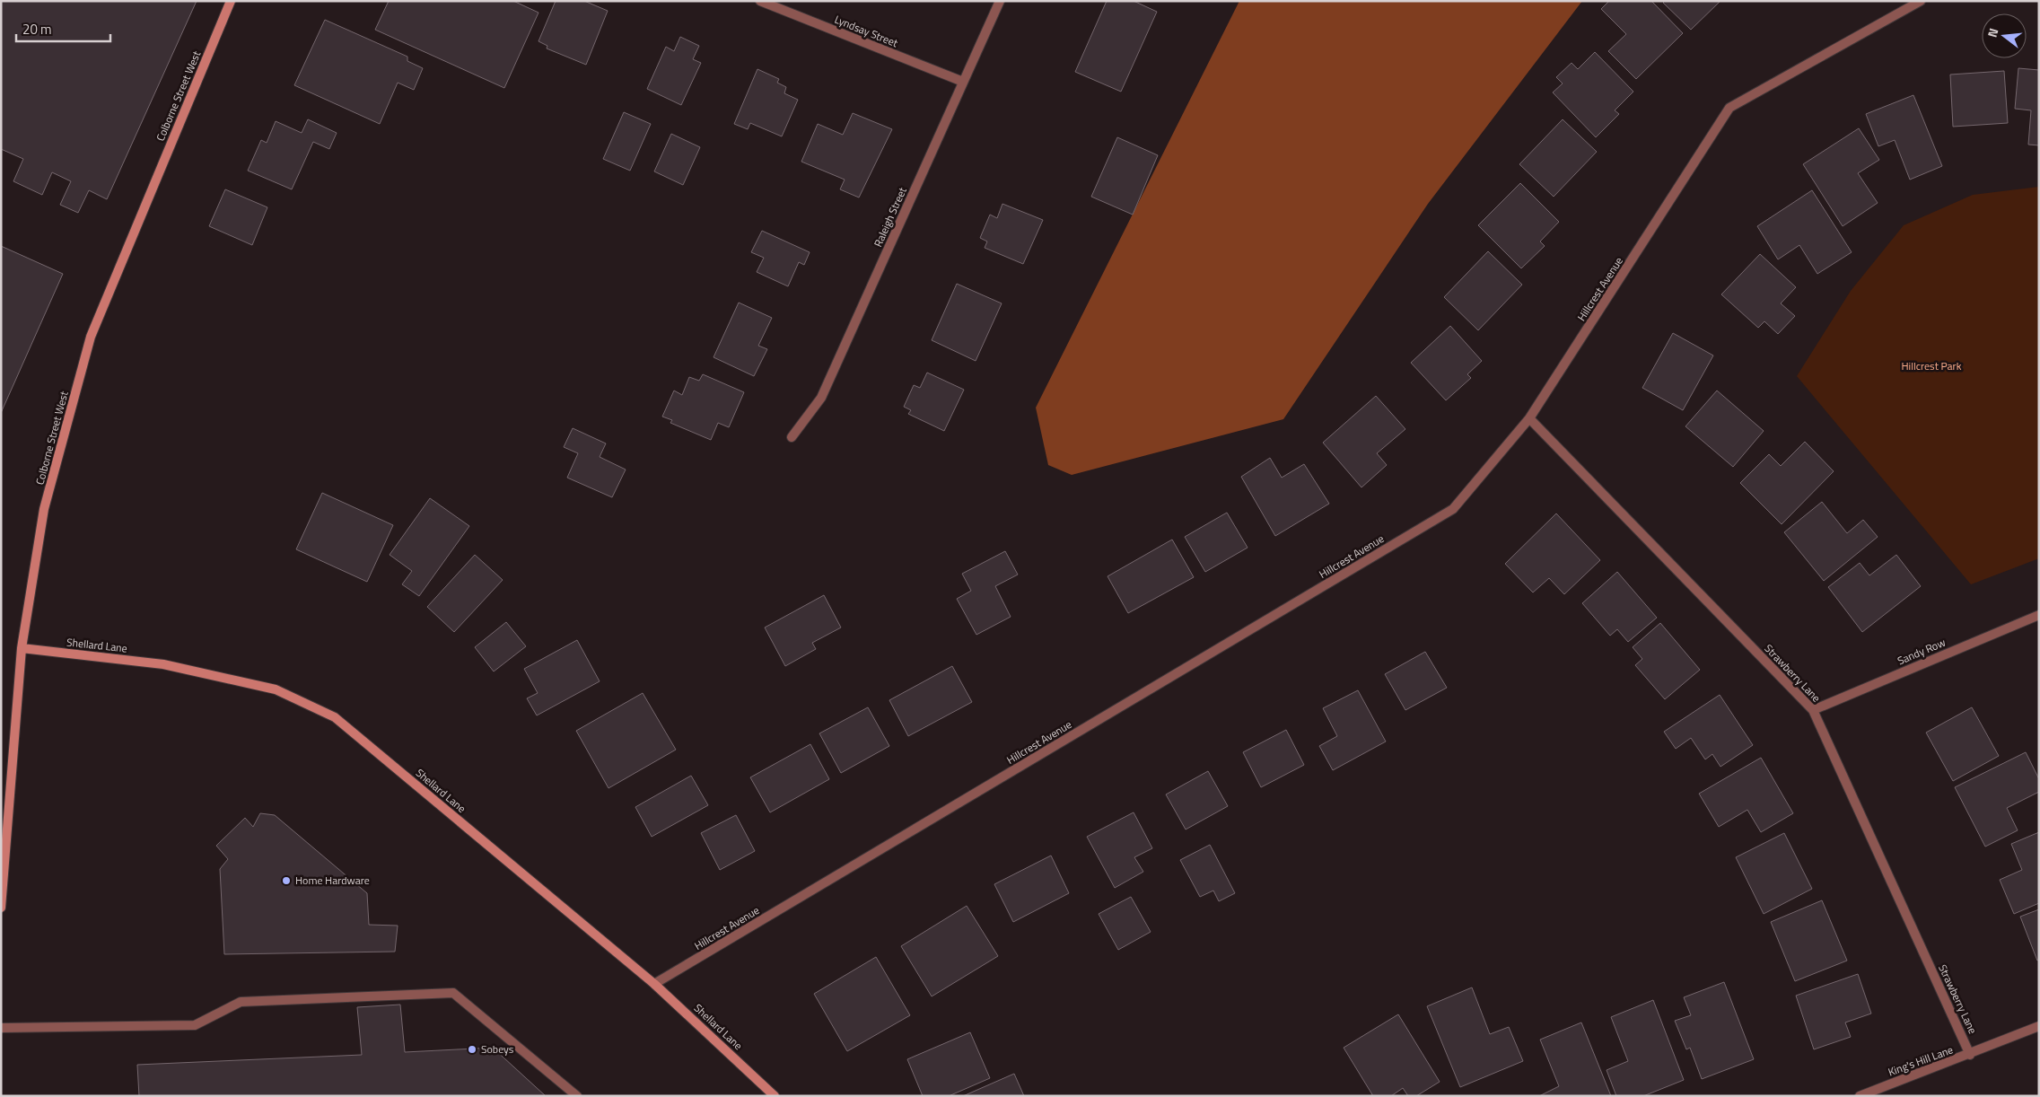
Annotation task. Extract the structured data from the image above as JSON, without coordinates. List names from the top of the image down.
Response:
{
  "streets": {
    "main road": ["Colborne Street West", "Shellard Lane"],
    "street": [
      "Lyndsay Street",
      "Raleigh Street",
      "Hillcrest Avenue",
      "Sandy Row",
      "Strawberry Lane",
      "King's Hill Lane"
    ]
  },
  "crossings": [
    ["Lyndsay Street", "Raleigh Street"],
    ["Colborne Street West", "Shellard Lane"],
    ["Hillcrest Avenue", "Shellard Lane"],
    ["Hillcrest Avenue", "Strawberry Lane"],
    ["Sandy Row", "Strawberry Lane"],
    ["Strawberry Lane", "King's Hill Lane"]
  ],
  "parks": ["Hillcrest Park"],
  "places": ["Home Hardware", "Sobeys"],
  "scale_bar": "20 m",
  "north": "left"
}
